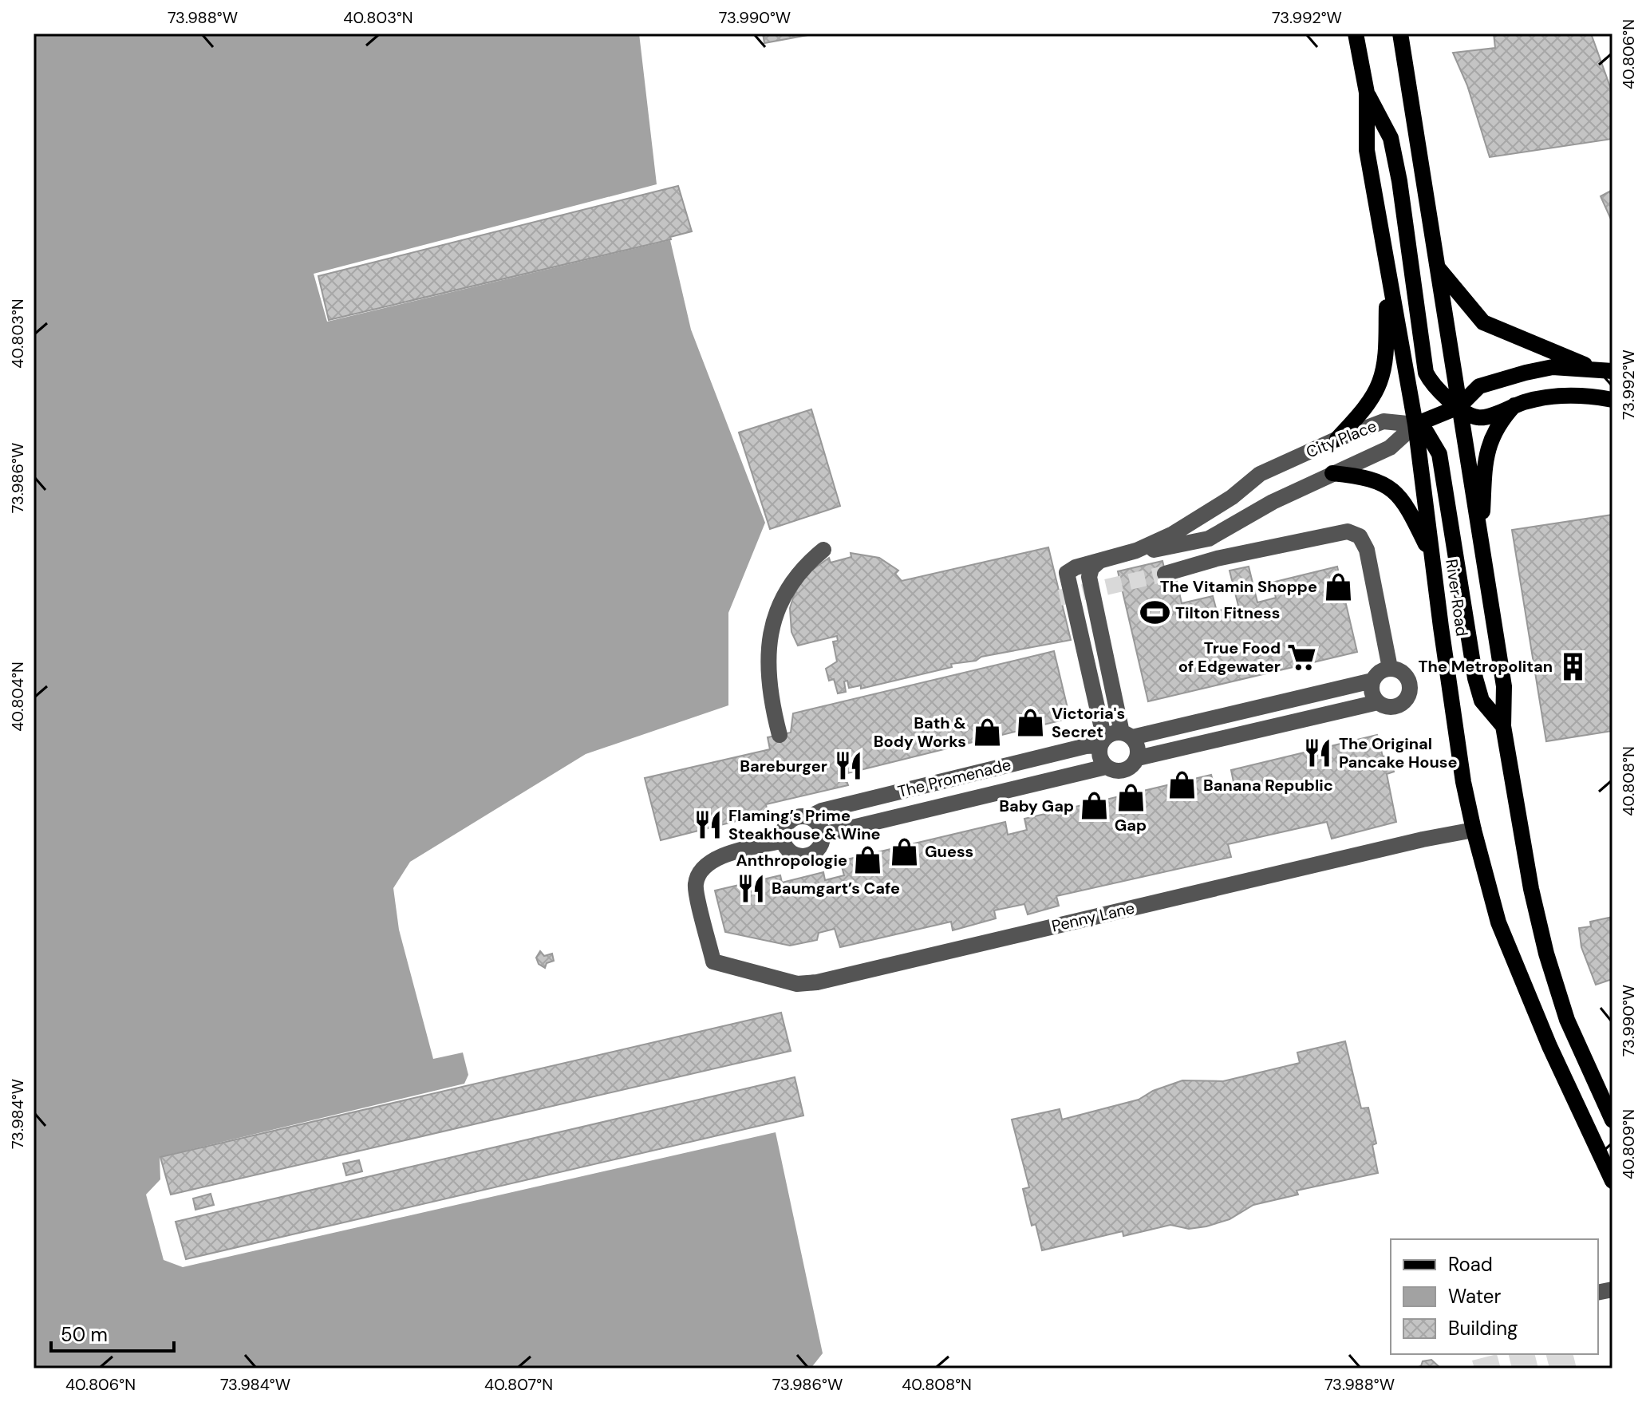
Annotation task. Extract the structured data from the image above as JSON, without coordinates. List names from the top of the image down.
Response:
{
  "streets": {
    "main road": ["River Road"],
    "street": ["City Place", "The Promenade", "Penny Lane"]
  },
  "crossings": [
    ["City Place", "River Road"],
    ["City Place", "The Promenade"],
    ["River Road", "Penny Lane"],
    ["The Promenade", "Penny Lane"]
  ],
  "places": {
    "shop": [
      "The Vitamin Shoppe",
      "Victoria's Secret",
      "Bath & Body Works",
      "Banana Republic",
      "Gap",
      "Baby Gap",
      "Guess",
      "Anthropologie"
    ],
    "sports": ["Tilton Fitness"],
    "supermarket": ["True Food of Edgewater"],
    "building": ["The Metropolitan"],
    "restaurant": [
      "The Original Pancake House",
      "Bareburger",
      "Flaming’s Prime Steakhouse & Wine",
      "Baumgart’s Cafe"
    ]
  },
  "legend": ["Road", "Water", "Building"],
  "scale_bar": "50 m",
  "coordinates": [
    "73.988°W",
    "40.803°N",
    "73.990°W",
    "73.992°W",
    "40.806°N",
    "73.986°W",
    "40.804°N",
    "40.808°N",
    "73.984°W",
    "40.809°N",
    "40.807°N"
  ]
}
